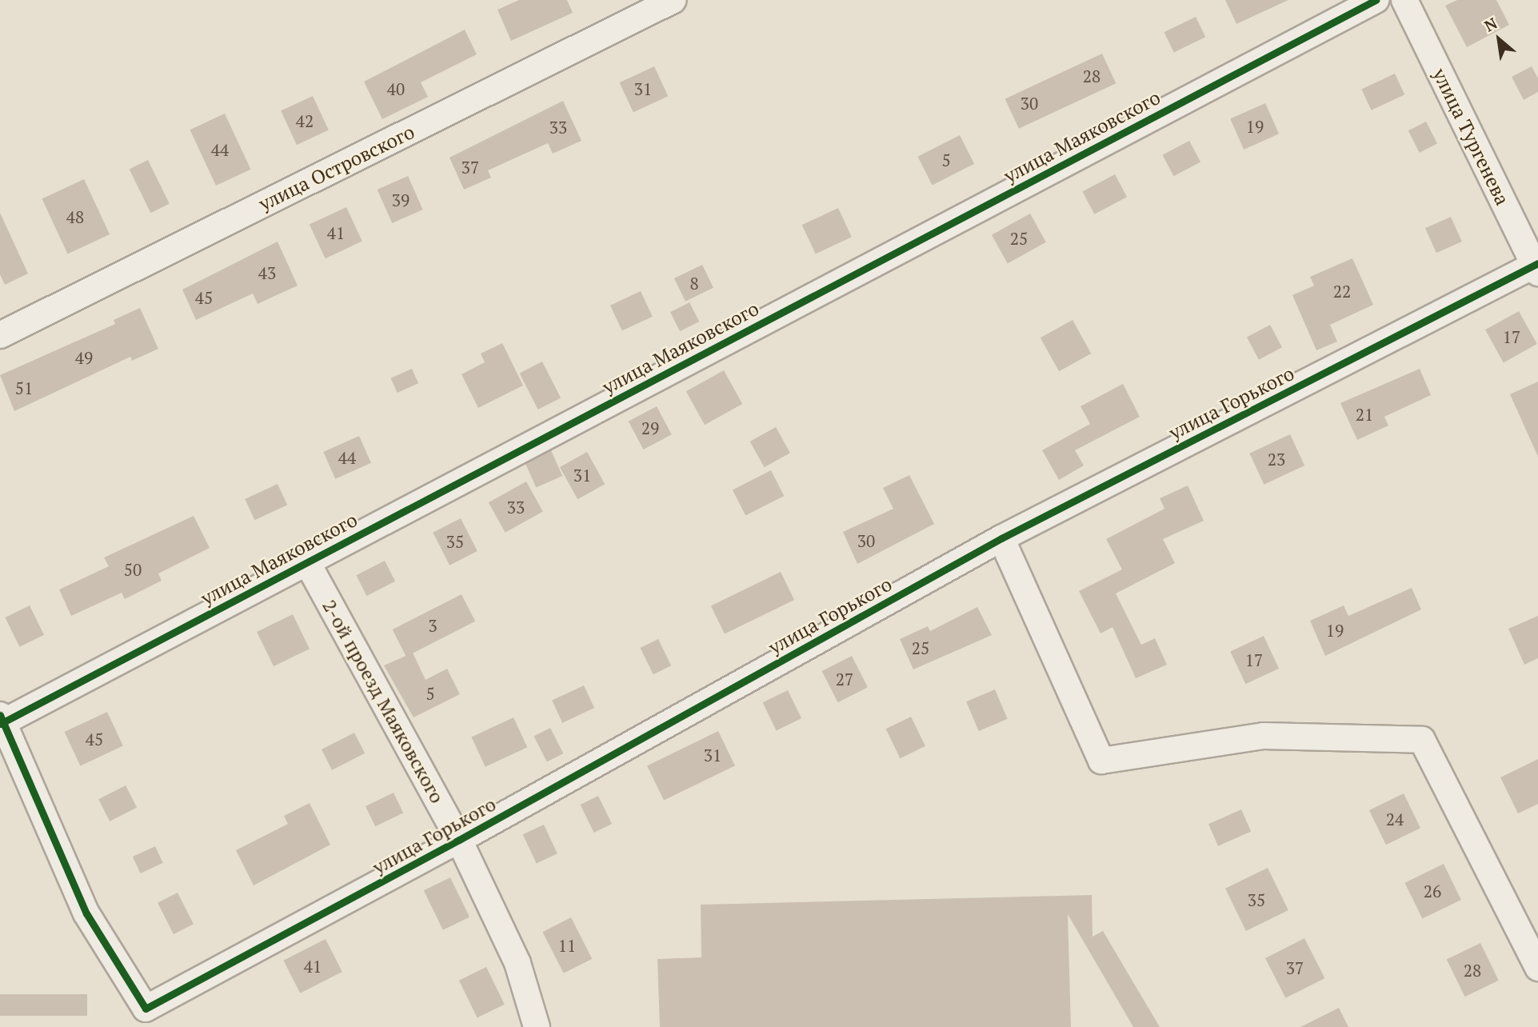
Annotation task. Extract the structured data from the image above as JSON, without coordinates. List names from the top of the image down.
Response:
{
  "streets": {
    "street": [
      "улица Маяковского",
      "улица Тургенева",
      "улица Островского",
      "улица Горького",
      "2-ой проезд Маяковского"
    ]
  },
  "crossings": [
    ["улица Маяковского", "улица Горького"],
    ["улица Маяковского", "2-ой проезд Маяковского"],
    ["улица Тургенева", "улица Горького"],
    ["улица Горького", "2-ой проезд Маяковского"]
  ],
  "house_numbers": [
    "28",
    "40",
    "31",
    "30",
    "42",
    "19",
    "33",
    "44",
    "5",
    "37",
    "39",
    "48",
    "41",
    "25",
    "43",
    "8",
    "22",
    "45",
    "17",
    "49",
    "51",
    "21",
    "29",
    "44",
    "23",
    "31",
    "33",
    "30",
    "35",
    "50",
    "3",
    "19",
    "25",
    "17",
    "27",
    "5",
    "45",
    "31",
    "24",
    "26",
    "35",
    "11",
    "41",
    "37",
    "28"
  ],
  "north": "top left"
}
